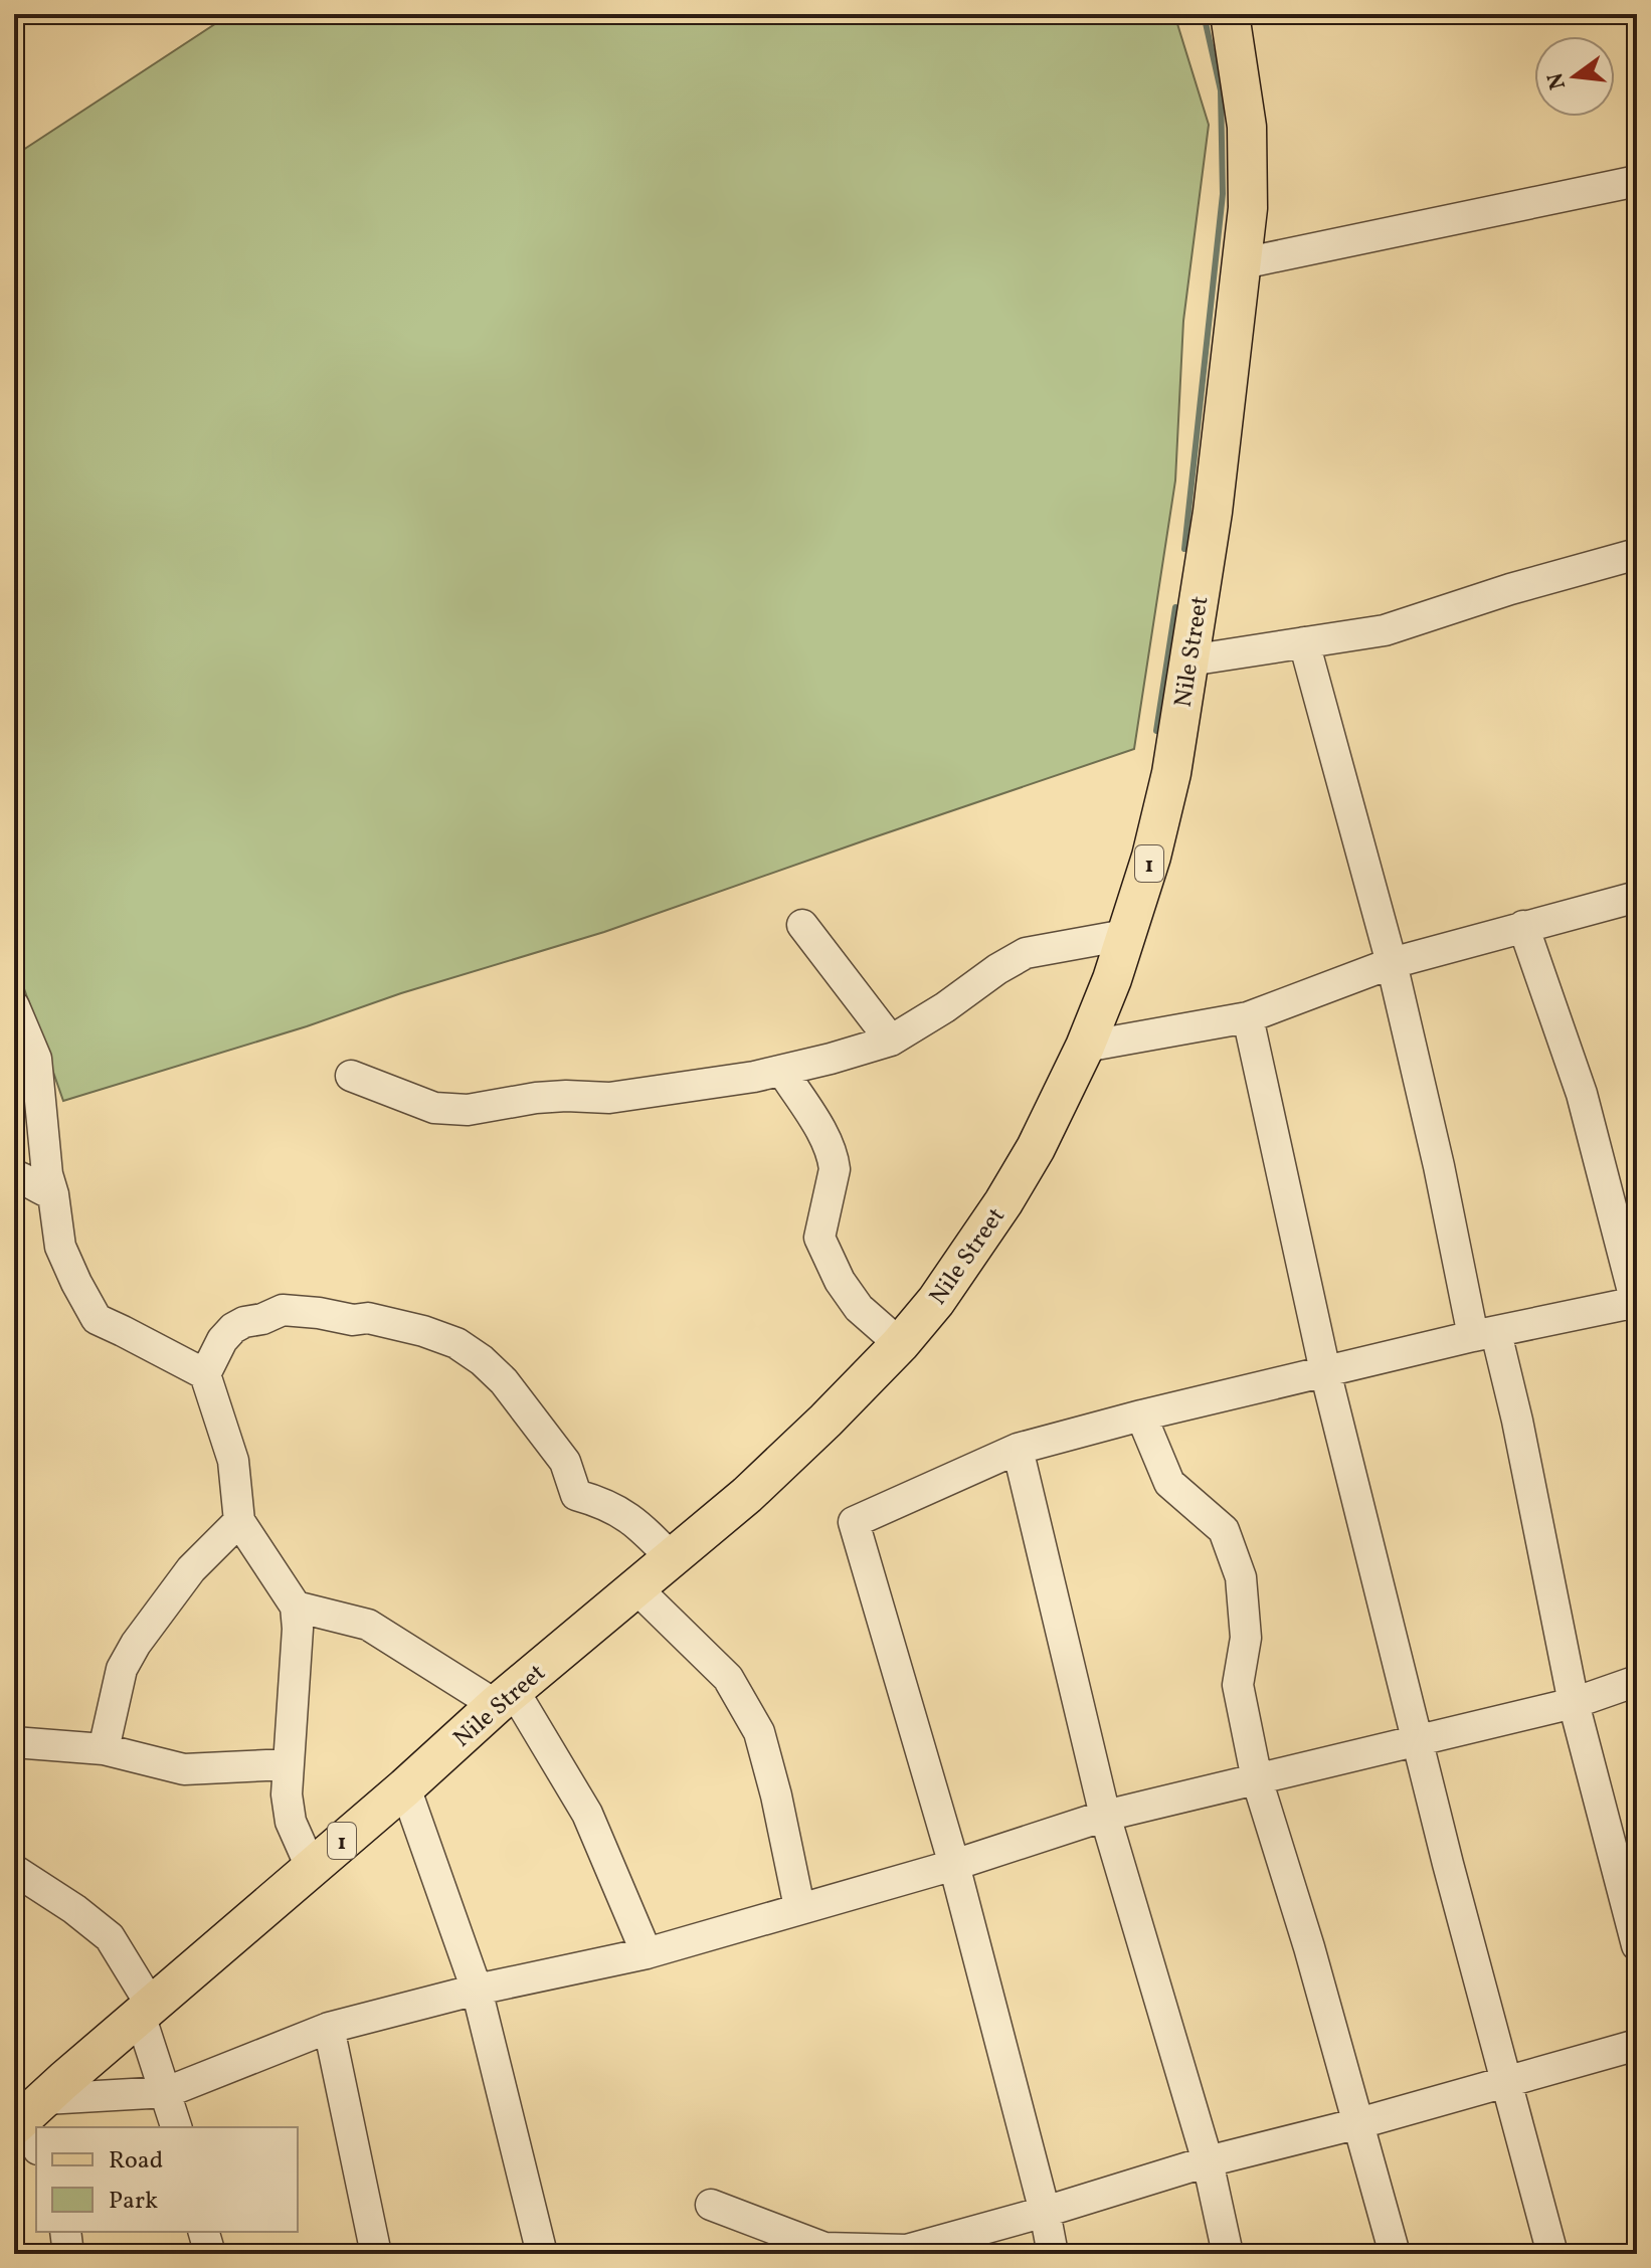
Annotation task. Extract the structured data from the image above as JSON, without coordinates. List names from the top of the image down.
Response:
{
  "streets": {
    "main road": ["Nile Street", "1"]
  },
  "legend": ["Road", "Park"],
  "north": "left"
}
